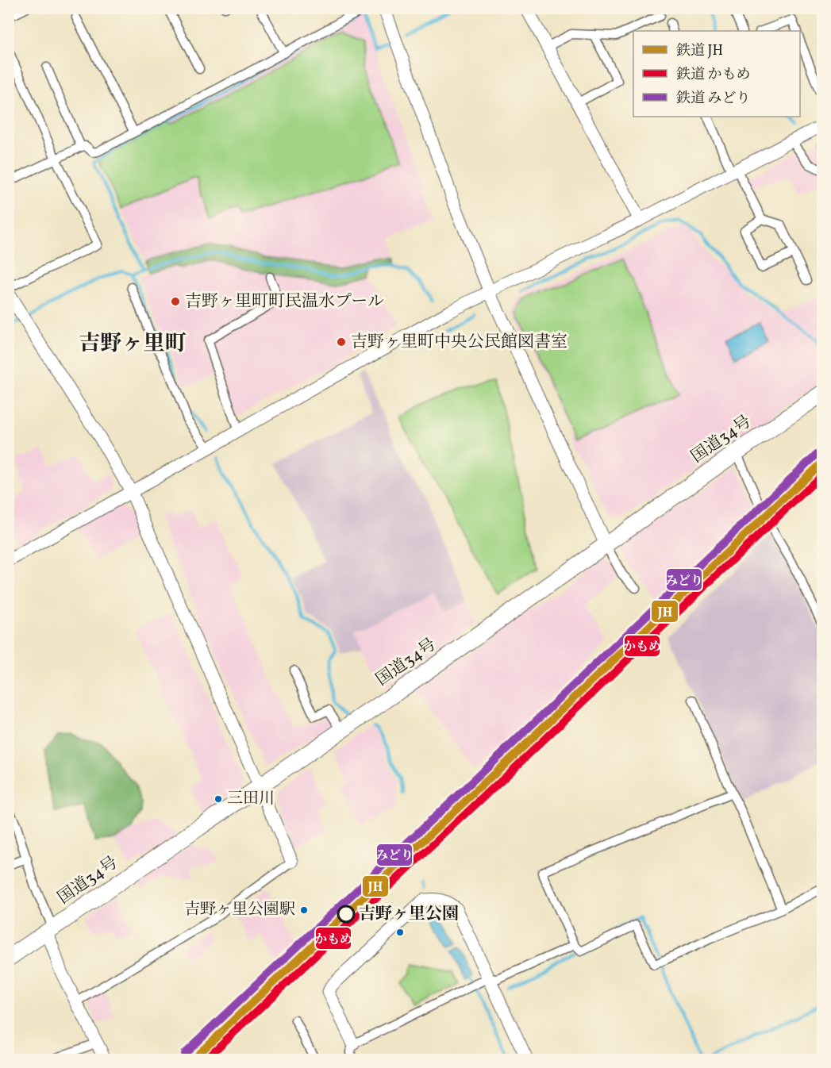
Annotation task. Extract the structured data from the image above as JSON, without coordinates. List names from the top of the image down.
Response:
{
  "streets": {
    "highway": ["国道34号"]
  },
  "districts": ["吉野ヶ里町"],
  "places": [
    "吉野ヶ里町町民温水プール",
    "吉野ヶ里町中央公民館図書室",
    "三田川",
    "吉野ヶ里公園駅",
    "吉野ヶ里公園"
  ],
  "lines": ["rail line みどり", "rail line JH", "rail line かもめ"],
  "legend": ["鉄道 JH", "鉄道 かもめ", "鉄道 みどり"]
}
